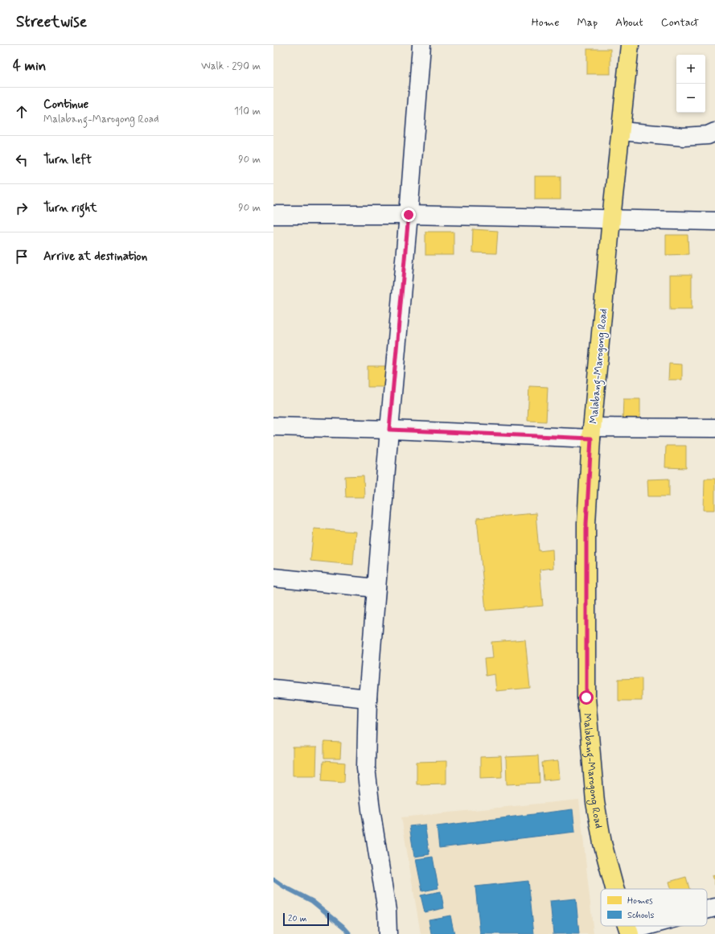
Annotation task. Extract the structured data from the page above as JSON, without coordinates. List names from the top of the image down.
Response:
{
  "streets": {
    "main road": ["Malabang-Marogong Road"]
  },
  "legend": ["Homes", "Schools"],
  "scale_bar": "20 m",
  "page": {
    "header": "Streetwise",
    "nav": [
      "Home",
      "Map",
      "About",
      "Contact"
    ],
    "heading": ["4 min", "Walk · 290 m"],
    "map_buttons": ["+", "−"],
    "list": [
      ["Continue", "Malabang-Marogong Road", "110 m"],
      ["Turn left", "90 m"],
      ["Turn right", "90 m"],
      "Arrive at destination"
    ],
    "scale": "20 m"
  }
}
